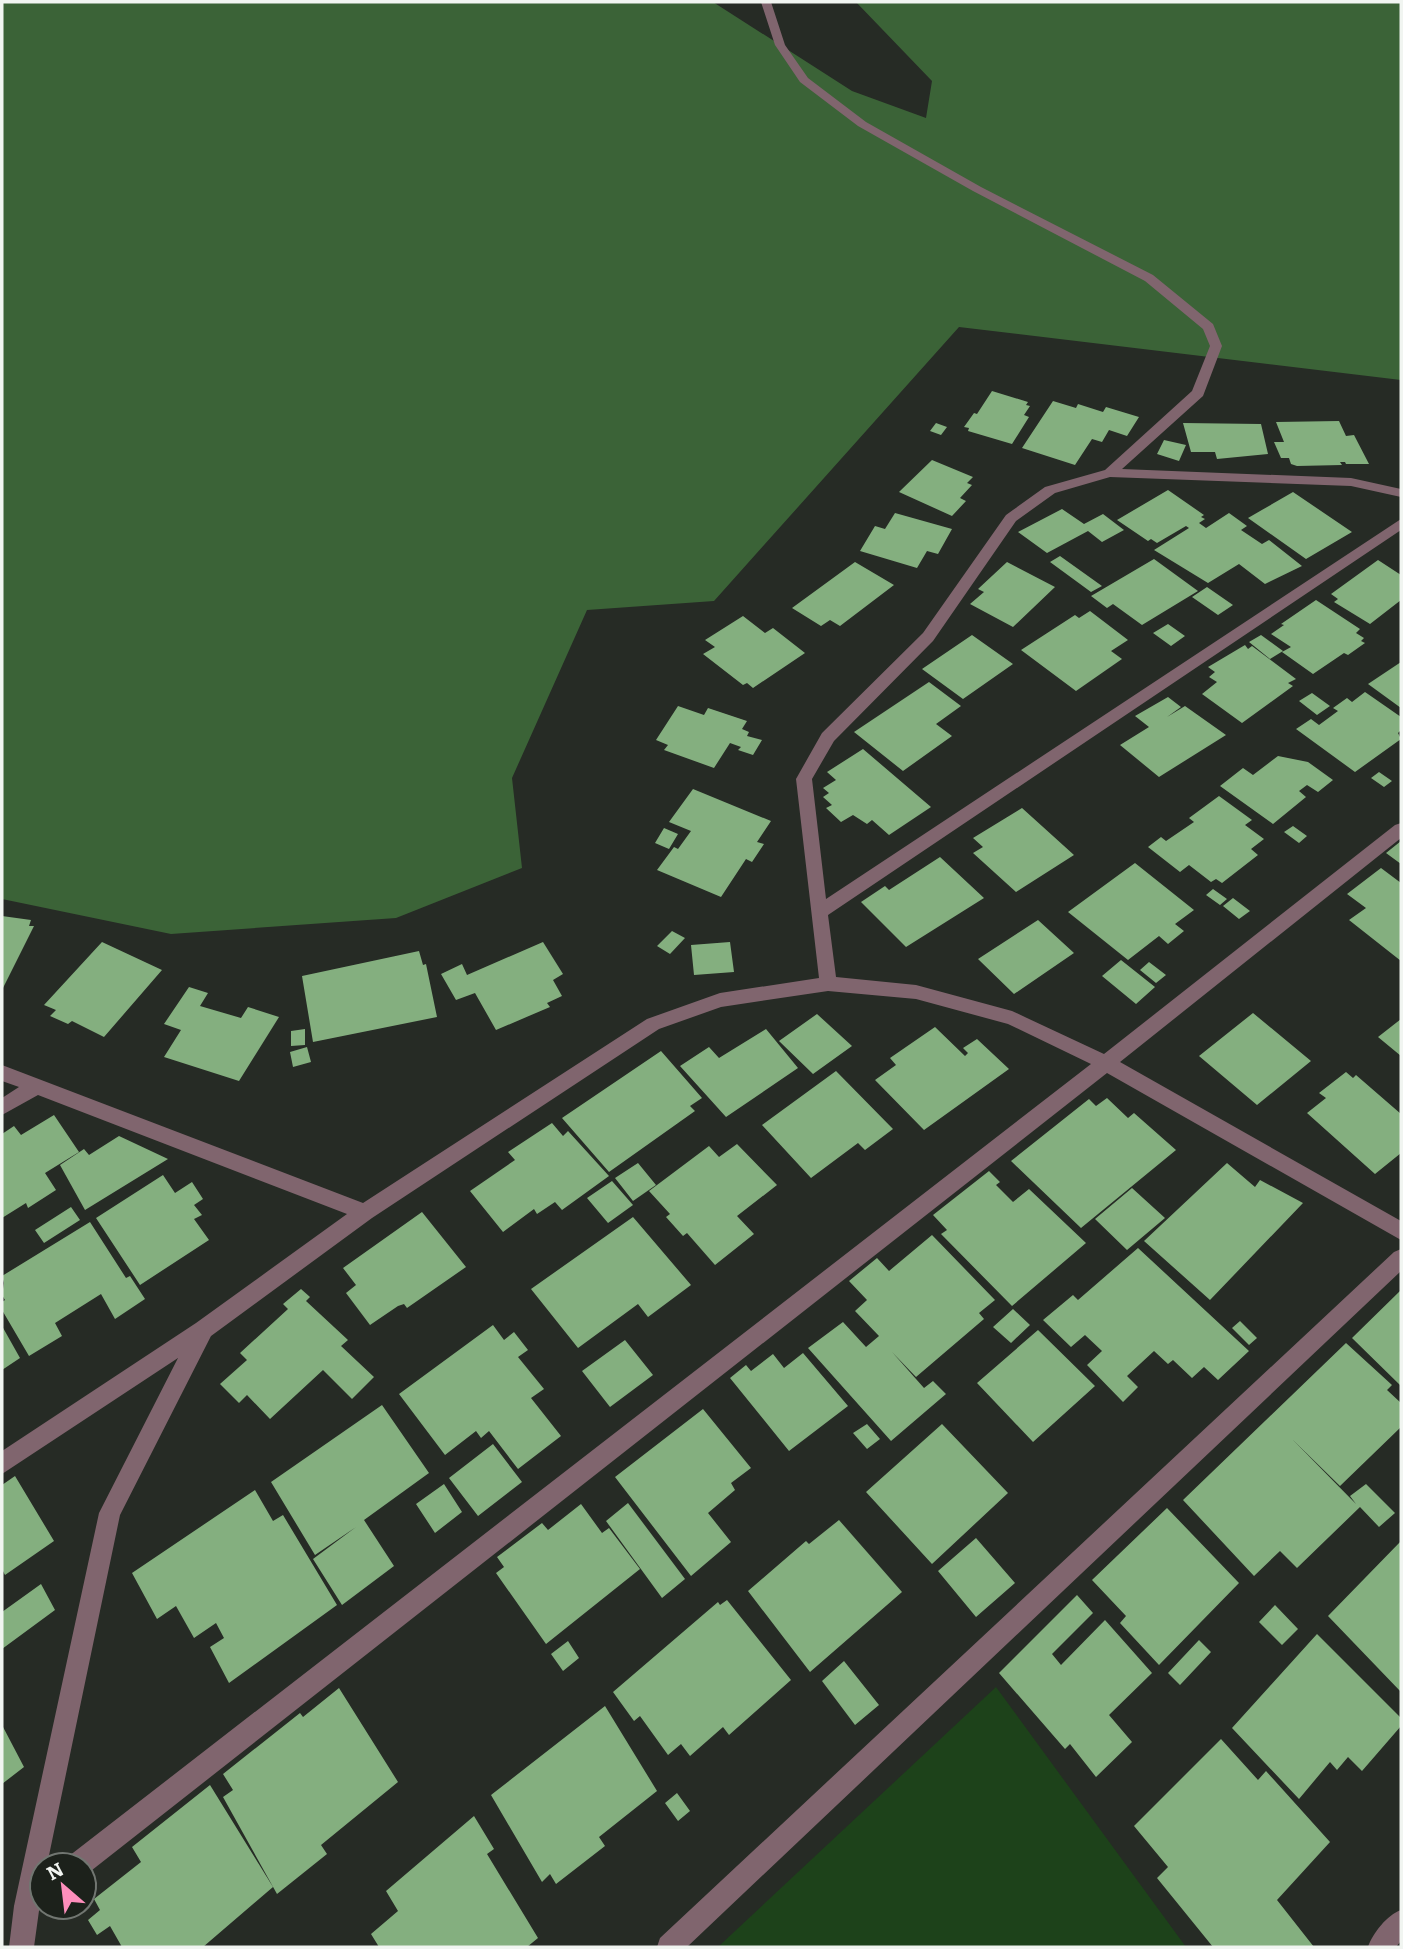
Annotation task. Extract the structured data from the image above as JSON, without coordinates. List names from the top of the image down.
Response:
{
  "north": "top left"
}
